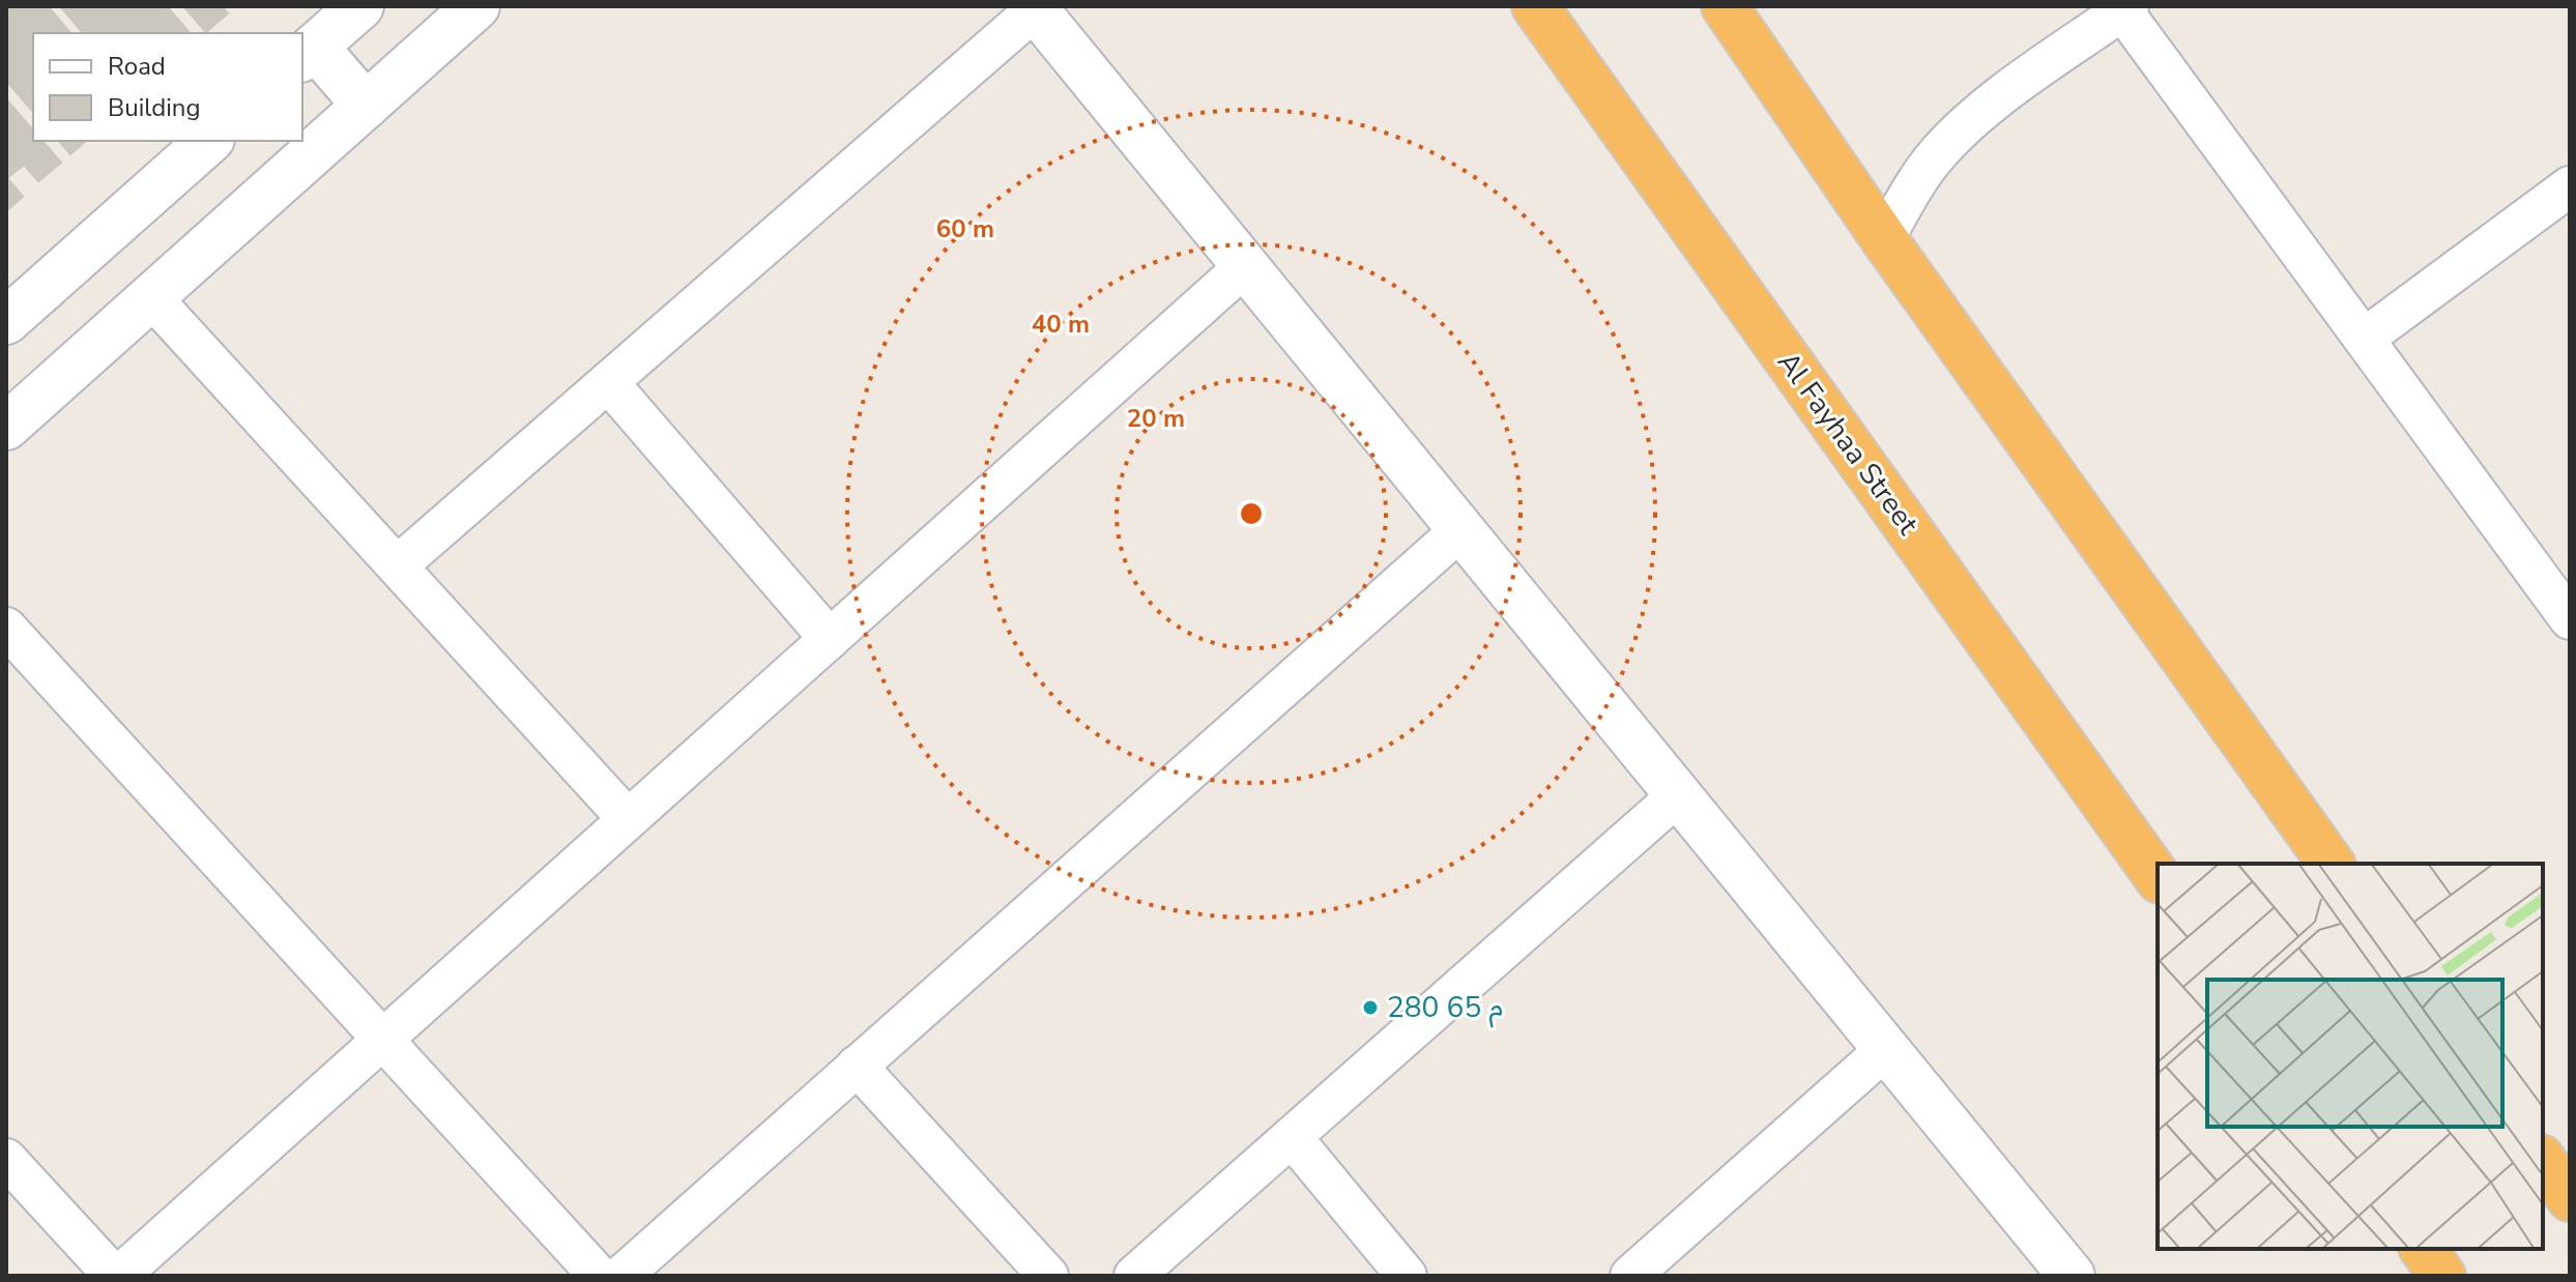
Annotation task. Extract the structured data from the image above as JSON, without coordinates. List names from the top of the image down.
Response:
{
  "streets": {
    "highway": ["Al Fayhaa Street"]
  },
  "places": ["280 م 65"],
  "legend": ["Road", "Building"],
  "rings": ["60 m", "40 m", "20 m"]
}
